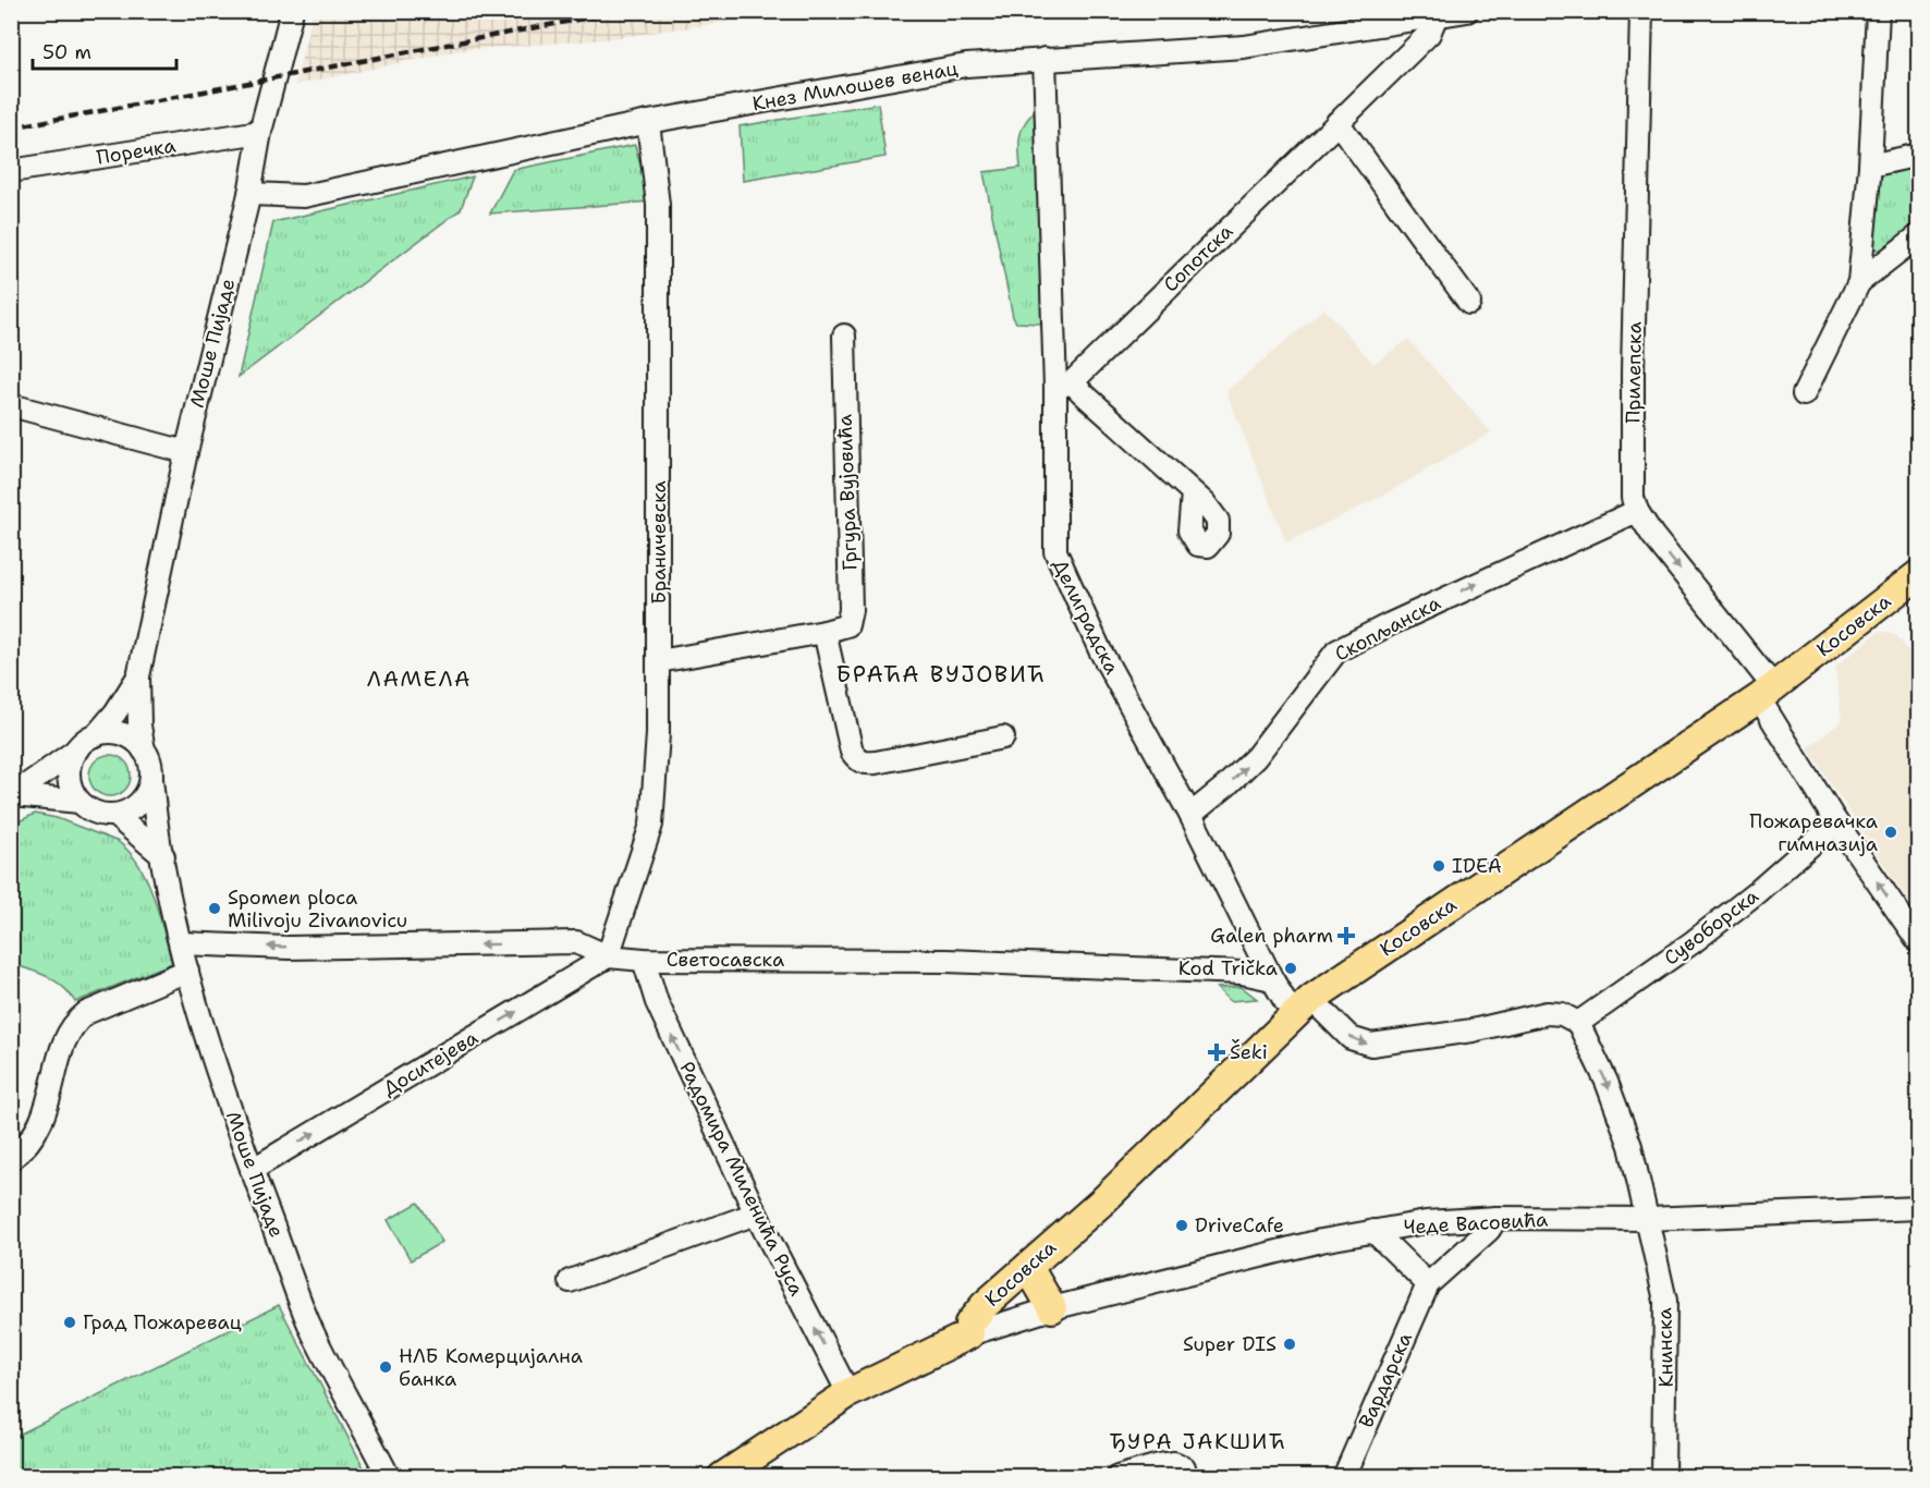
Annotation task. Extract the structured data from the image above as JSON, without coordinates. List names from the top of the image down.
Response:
{
  "streets": {
    "main road": ["Косовска"],
    "street": [
      "Кнез Милошев венац",
      "Поречка",
      "Сопотска",
      "Моше Пијаде",
      "Прилепска",
      "Гргура Вујовића",
      "Браничевска",
      "Делиградска",
      "Скопљанска",
      "Сувоборска",
      "Светосавска",
      "Доситејева",
      "Радомира Миленића Руса",
      "Чеде Васовића",
      "Книнска",
      "Вардарска"
    ]
  },
  "crossings": [
    ["Кнез Милошев венац", "Сопотска"],
    ["Кнез Милошев венац", "Моше Пијаде"],
    ["Кнез Милошев венац", "Браничевска"],
    ["Кнез Милошев венац", "Делиградска"],
    ["Поречка", "Моше Пијаде"],
    ["Сопотска", "Делиградска"],
    ["Моше Пијаде", "Светосавска"],
    ["Моше Пијаде", "Доситејева"],
    ["Прилепска", "Косовска"],
    ["Прилепска", "Скопљанска"],
    ["Прилепска", "Сувоборска"],
    ["Браничевска", "Светосавска"],
    ["Браничевска", "Доситејева"],
    ["Делиградска", "Косовска"],
    ["Делиградска", "Скопљанска"],
    ["Делиградска", "Светосавска"],
    ["Косовска", "Чеде Васовића"],
    ["Светосавска", "Доситејева"],
    ["Светосавска", "Радомира Миленића Руса"],
    ["Чеде Васовића", "Книнска"],
    ["Чеде Васовића", "Вардарска"]
  ],
  "one_way": [
    "Скопљанска",
    "Светосавска",
    "Доситејева",
    "Радомира Миленића Руса"
  ],
  "districts": ["БРАЋА ВУЈОВИЋ", "ЛАМЕЛА", "ЂУРА ЈАКШИЋ"],
  "places": {
    "other": [
      "Пожаревачка гимназија",
      "IDEA",
      "Spomen ploca Milivoju Zivanovicu",
      "Kod Trička",
      "DriveCafe",
      "Град Пожаревац",
      "Super DIS",
      "НЛБ Комерцијална банка"
    ],
    "health": ["Galen pharm", "Šeki"]
  },
  "scale_bar": "50 m"
}
